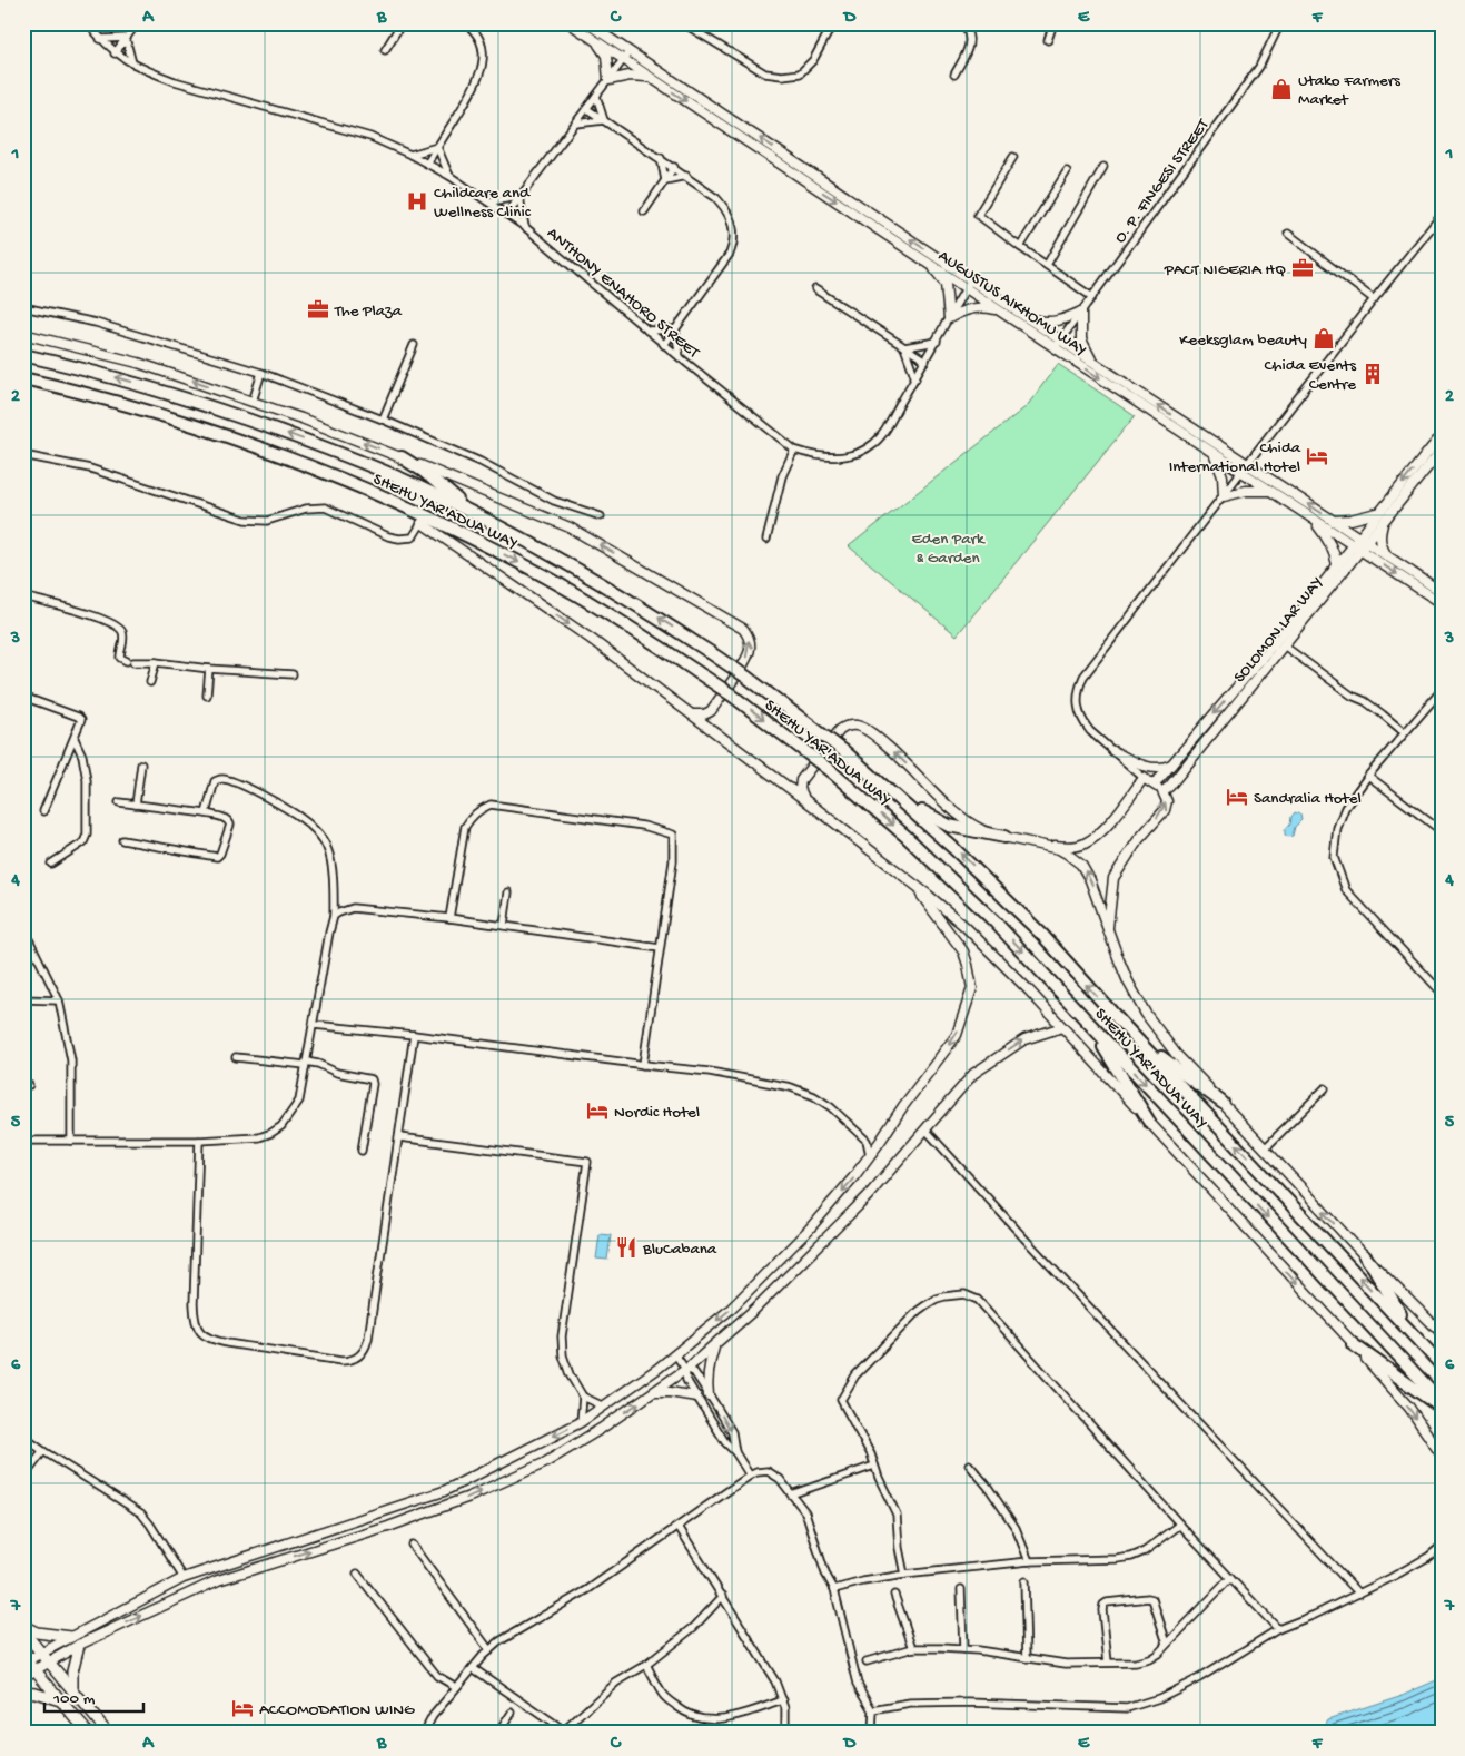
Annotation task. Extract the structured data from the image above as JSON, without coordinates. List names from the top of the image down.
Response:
{
  "streets": {
    "highway": ["SHEHU YAR'ADUA WAY"],
    "street": [
      "O. P. FINGESI STREET",
      "ANTHONY ENAHORO STREET",
      "AUGUSTUS AIKHOMU WAY",
      "SOLOMON LAR WAY"
    ]
  },
  "crossings": [
    ["O. P. FINGESI STREET", "AUGUSTUS AIKHOMU WAY"],
    ["ANTHONY ENAHORO STREET", "AUGUSTUS AIKHOMU WAY"],
    ["AUGUSTUS AIKHOMU WAY", "SOLOMON LAR WAY"]
  ],
  "parks": ["Eden Park & Garden"],
  "places": {
    "shop": ["Utako Farmers Market", "Keeksglam beauty"],
    "hospital": ["Childcare and Wellness Clinic"],
    "office": ["PACT NIGERIA HQ", "The Plaza"],
    "building": ["Chida Events Centre"],
    "hotel": [
      "Chida International Hotel",
      "Sandralia Hotel",
      "Nordic Hotel",
      "ACCOMODATION WING"
    ],
    "restaurant": ["BluCabana"]
  },
  "scale_bar": "100 m",
  "grid": {
    "columns": [
      "A",
      "B",
      "C",
      "D",
      "E",
      "F"
    ],
    "rows": [
      "1",
      "2",
      "3",
      "4",
      "5",
      "6",
      "7"
    ]
  }
}
